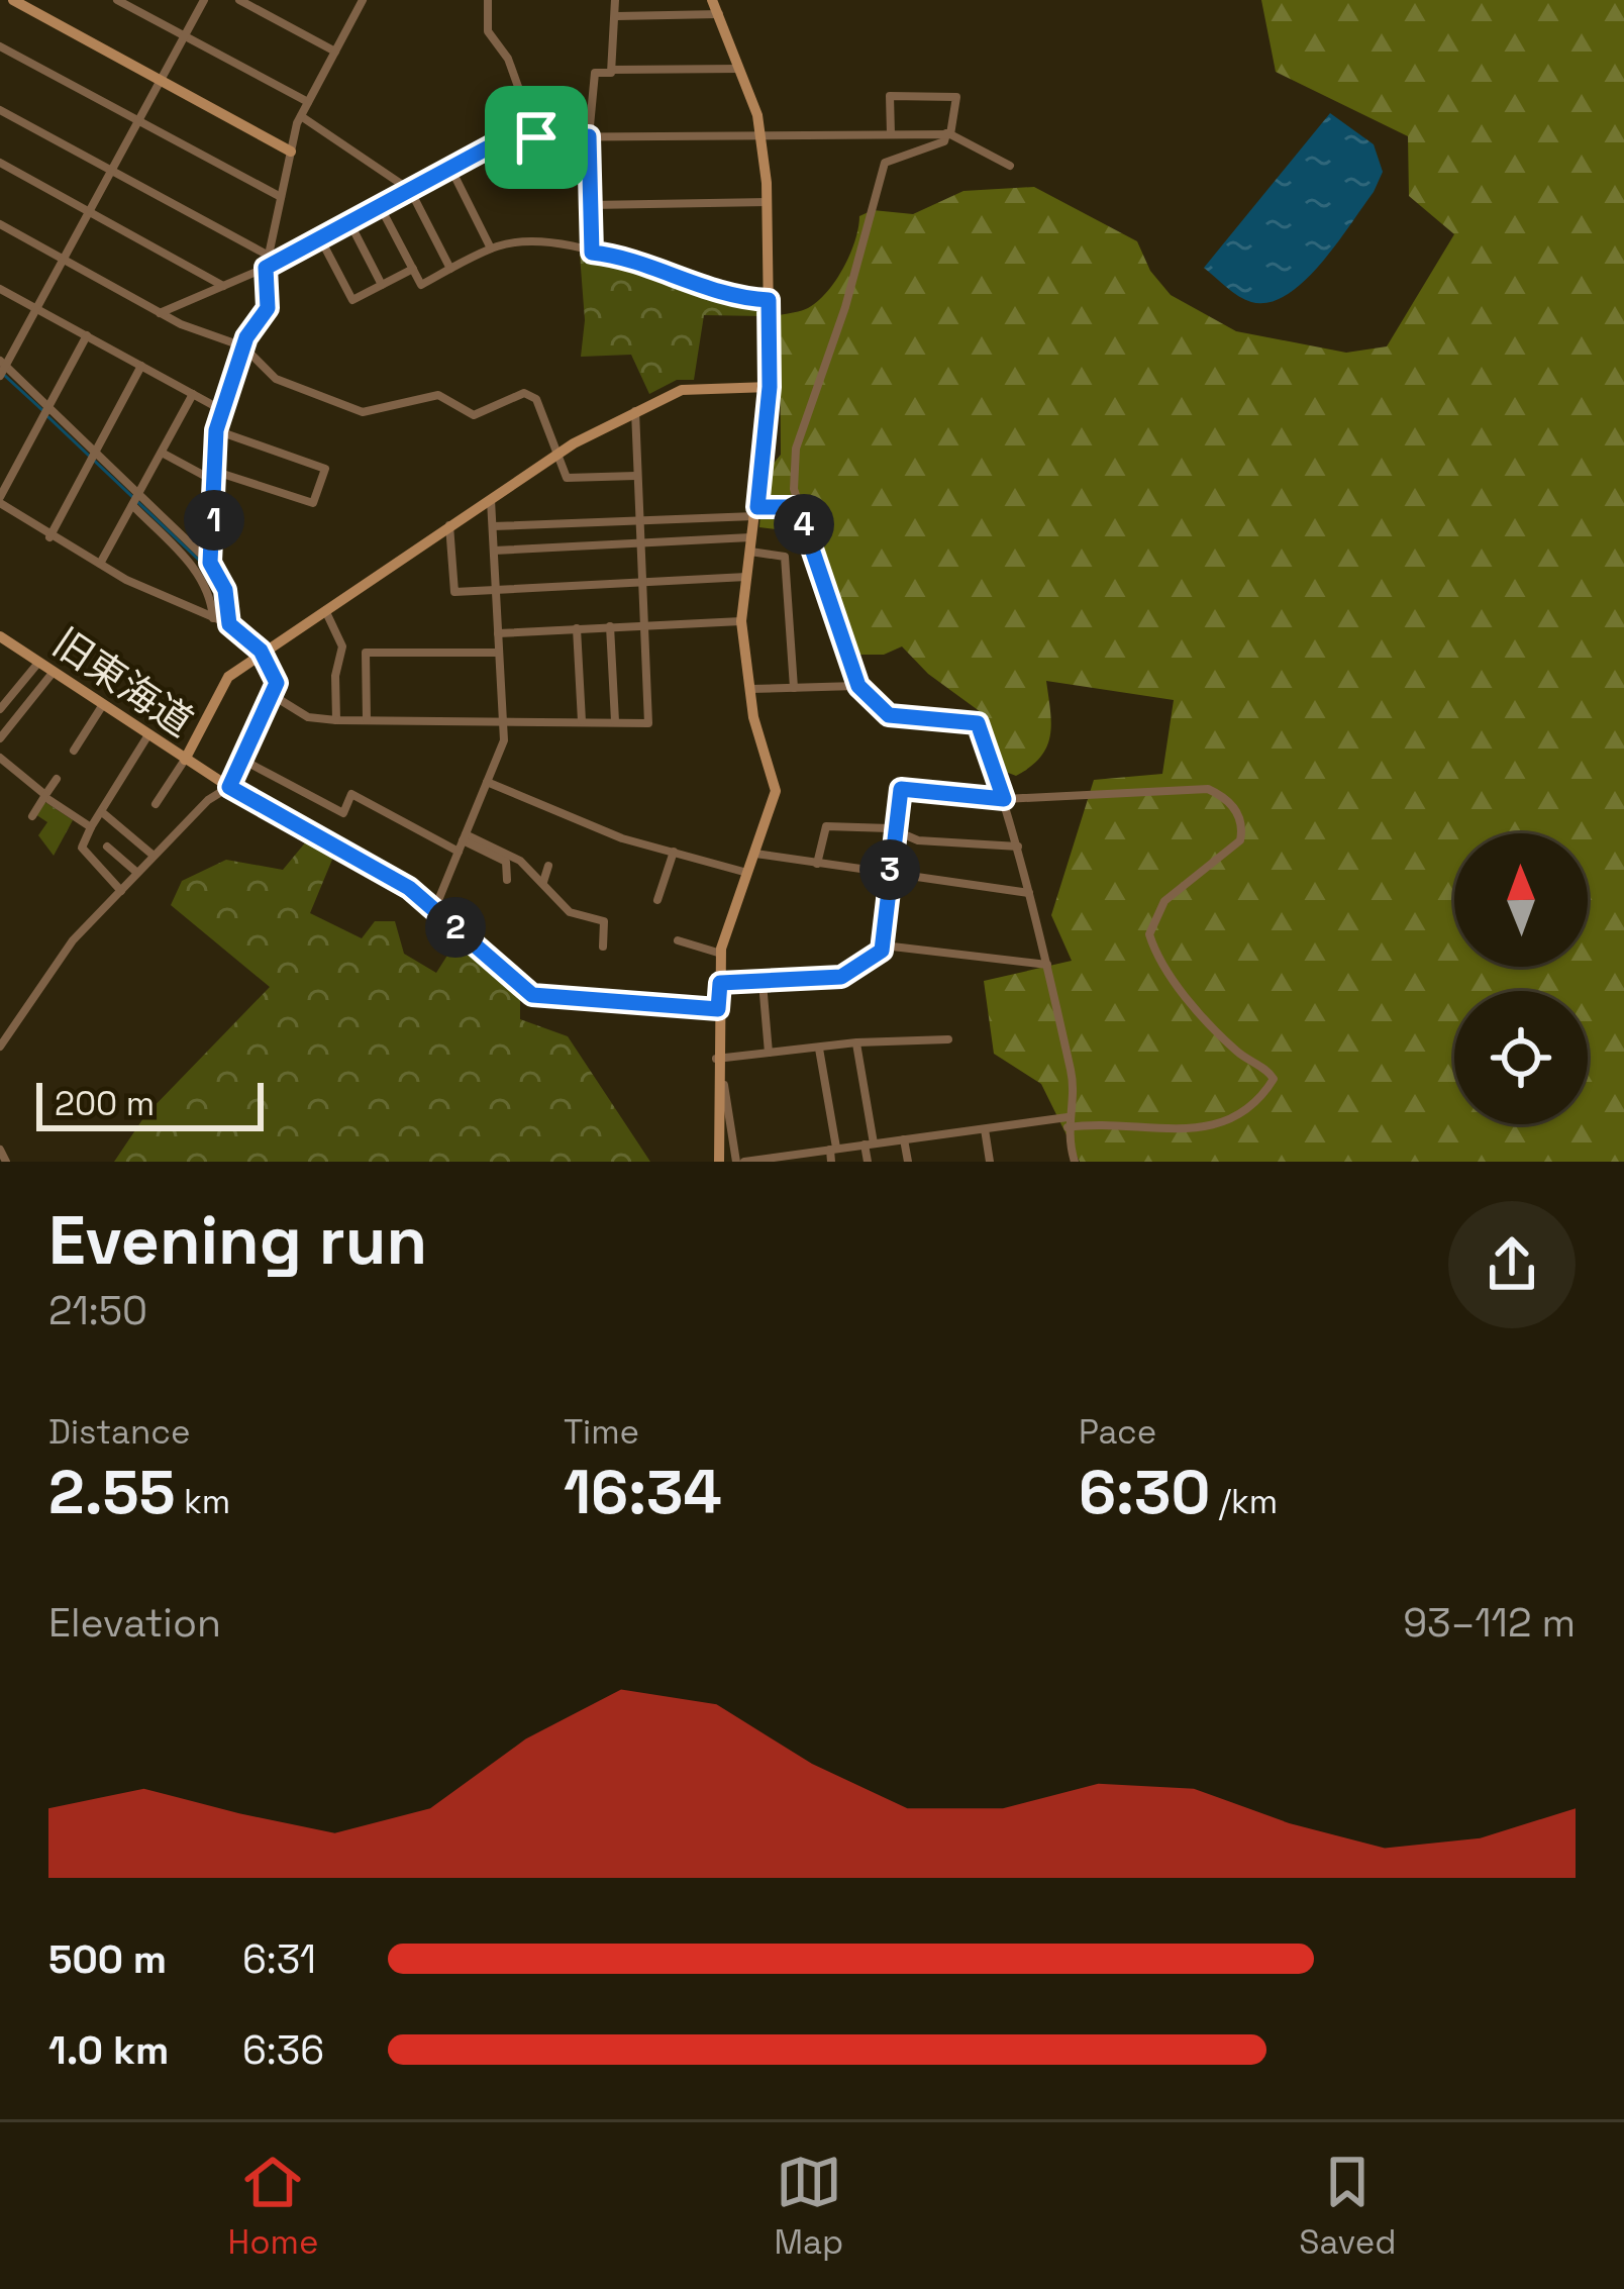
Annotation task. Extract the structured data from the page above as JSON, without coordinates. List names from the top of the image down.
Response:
{
  "streets": {
    "street": ["旧東海道"]
  },
  "scale_bar": "200 m",
  "north": "top",
  "page": {
    "pins": [
      "1",
      "4",
      "3",
      "2"
    ],
    "scale": "200 m",
    "heading": ["Evening run", "21:50"],
    "stats": [
      ["Distance", "2.55 km"],
      ["Time", "16:34"],
      ["Pace", "6:30 /km"]
    ],
    "chart": ["Elevation", "93–112 m"],
    "list": [
      {
        "name": "500 m",
        "note": "6:31"
      },
      {
        "name": "1.0 km",
        "note": "6:36"
      }
    ],
    "tabs": ["Home", "Map", "Saved"]
  }
}
